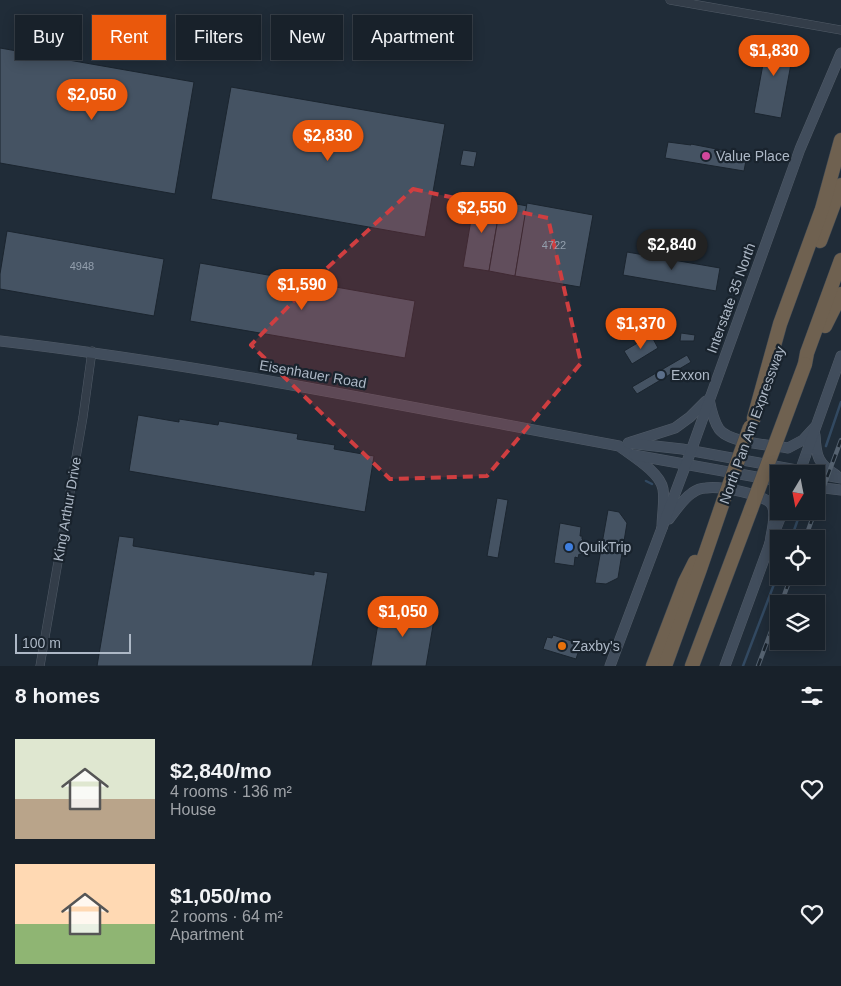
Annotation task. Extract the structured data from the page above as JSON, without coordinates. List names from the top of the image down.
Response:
{
  "streets": {
    "highway": ["North Pan Am Expressway"],
    "main road": ["Interstate 35 North", "Eisenhauer Road"],
    "street": ["King Arthur Drive"]
  },
  "crossings": [
    ["Interstate 35 North", "Eisenhauer Road"],
    ["Eisenhauer Road", "King Arthur Drive"]
  ],
  "places": [
    "Value Place",
    "Exxon",
    "QuikTrip",
    "Zaxby's"
  ],
  "house_numbers": ["4722", "4948"],
  "scale_bar": "100 m",
  "north": "bottom",
  "page": {
    "chip": [
      "Buy",
      "Rent",
      "Filters",
      "New",
      "Apartment"
    ],
    "price": [
      "$1,830",
      "$2,050",
      "$2,830",
      "$2,550",
      "$2,840",
      "$1,590",
      "$1,370",
      "$1,050"
    ],
    "scale": "100 m",
    "heading": "8 homes",
    "list": [
      {
        "name": "$2,840/mo",
        "note": "4 rooms · 136 m² · House"
      },
      {
        "name": "$1,050/mo",
        "note": "2 rooms · 64 m² · Apartment"
      }
    ]
  }
}
